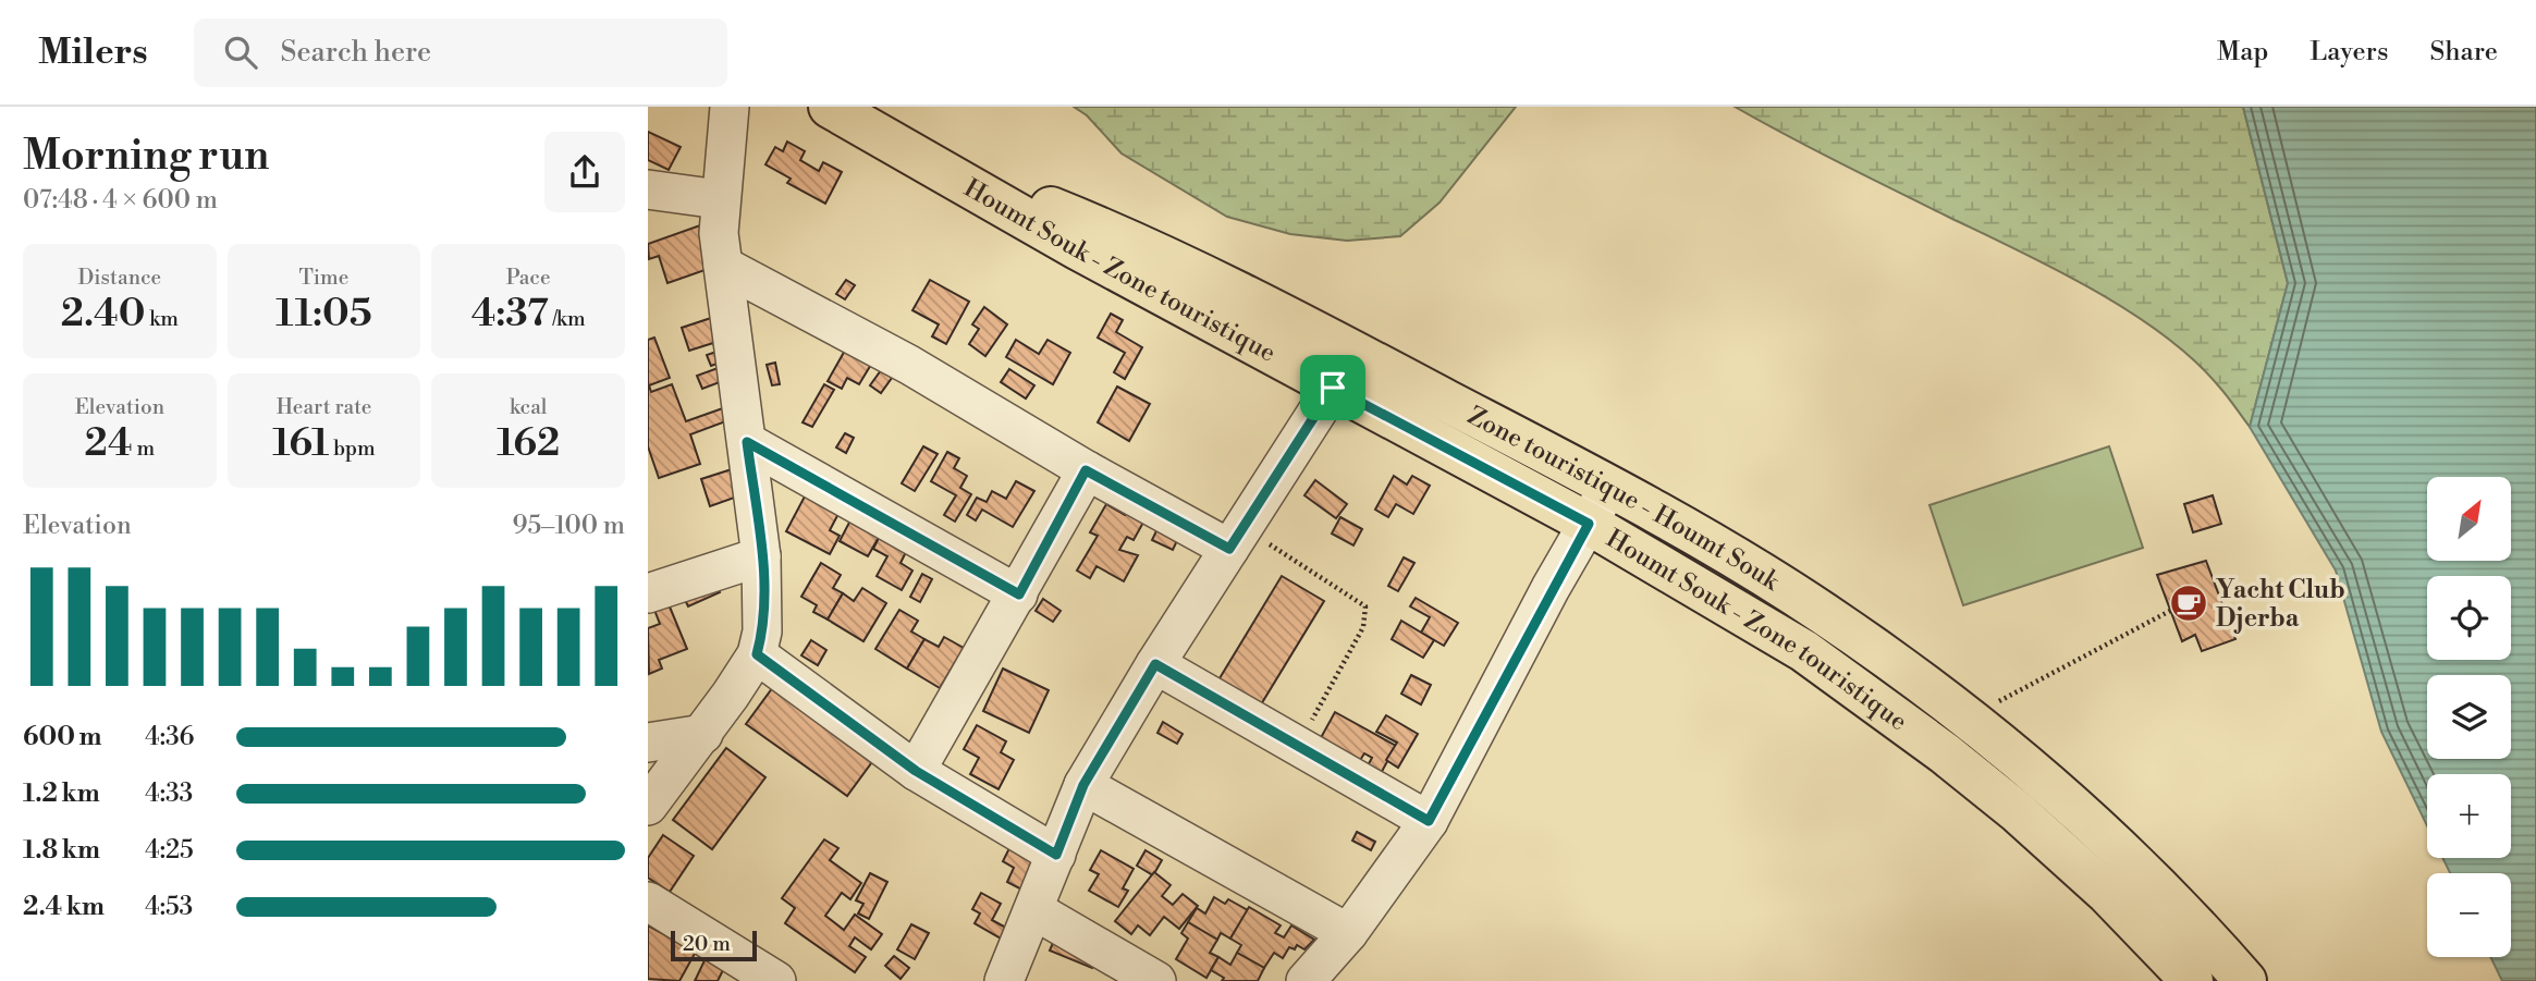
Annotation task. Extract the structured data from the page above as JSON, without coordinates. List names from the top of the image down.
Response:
{
  "streets": {
    "main road": ["Houmt Souk - Zone touristique", "Zone touristique - Houmt Souk"]
  },
  "crossings": [
    ["Houmt Souk - Zone touristique", "Zone touristique - Houmt Souk"]
  ],
  "places": {
    "cafe": ["Yacht Club Djerba"]
  },
  "scale_bar": "20 m",
  "north": "top right",
  "page": {
    "header": "Milers",
    "search": "Search here",
    "nav": ["Map", "Layers", "Share"],
    "heading": ["Morning run", "07:48 · 4 × 600 m"],
    "stats": [
      ["Distance", "2.40 km"],
      ["Time", "11:05"],
      ["Pace", "4:37 /km"],
      ["Elevation", "24 m"],
      ["Heart rate", "161 bpm"],
      ["kcal", "162"]
    ],
    "map_buttons": ["+", "−"],
    "chart": ["Elevation", "95–100 m"],
    "list": [
      {
        "name": "600 m",
        "note": "4:36"
      },
      {
        "name": "1.2 km",
        "note": "4:33"
      },
      {
        "name": "1.8 km",
        "note": "4:25"
      },
      {
        "name": "2.4 km",
        "note": "4:53"
      }
    ],
    "scale": "20 m"
  }
}
